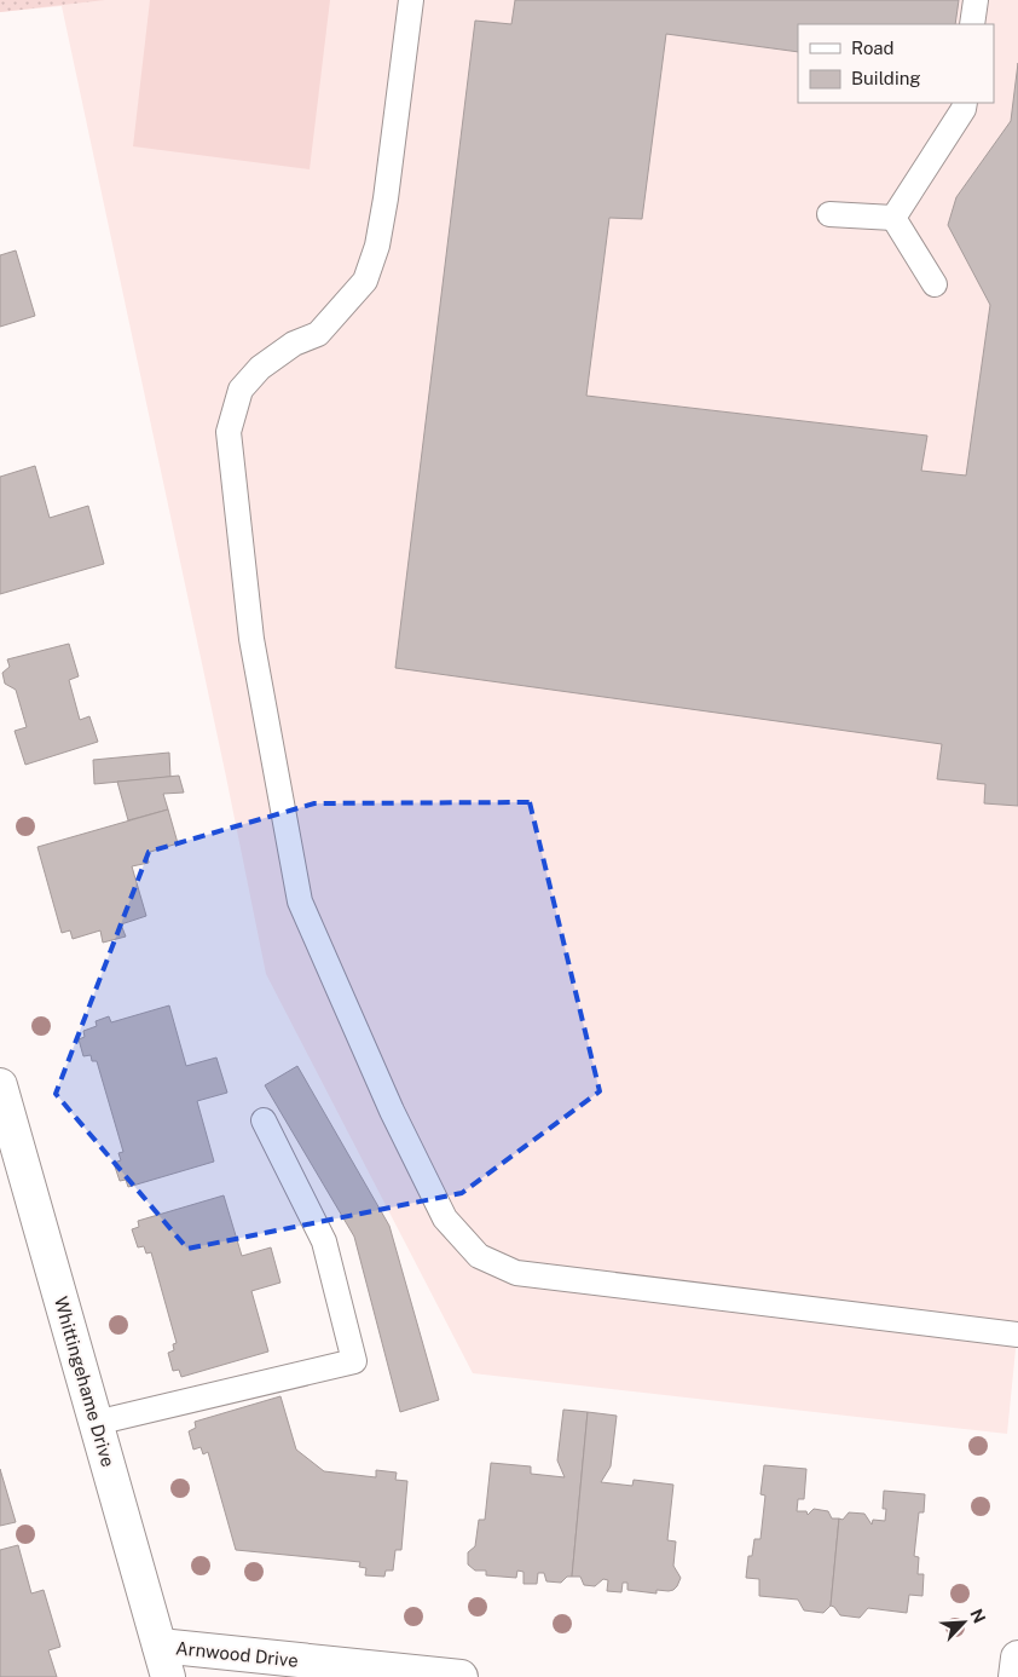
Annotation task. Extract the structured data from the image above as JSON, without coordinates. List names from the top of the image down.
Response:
{
  "streets": {
    "street": ["Whittingehame Drive", "Arnwood Drive"]
  },
  "crossings": [
    ["Whittingehame Drive", "Arnwood Drive"]
  ],
  "legend": ["Road", "Building"],
  "north": "top right"
}
